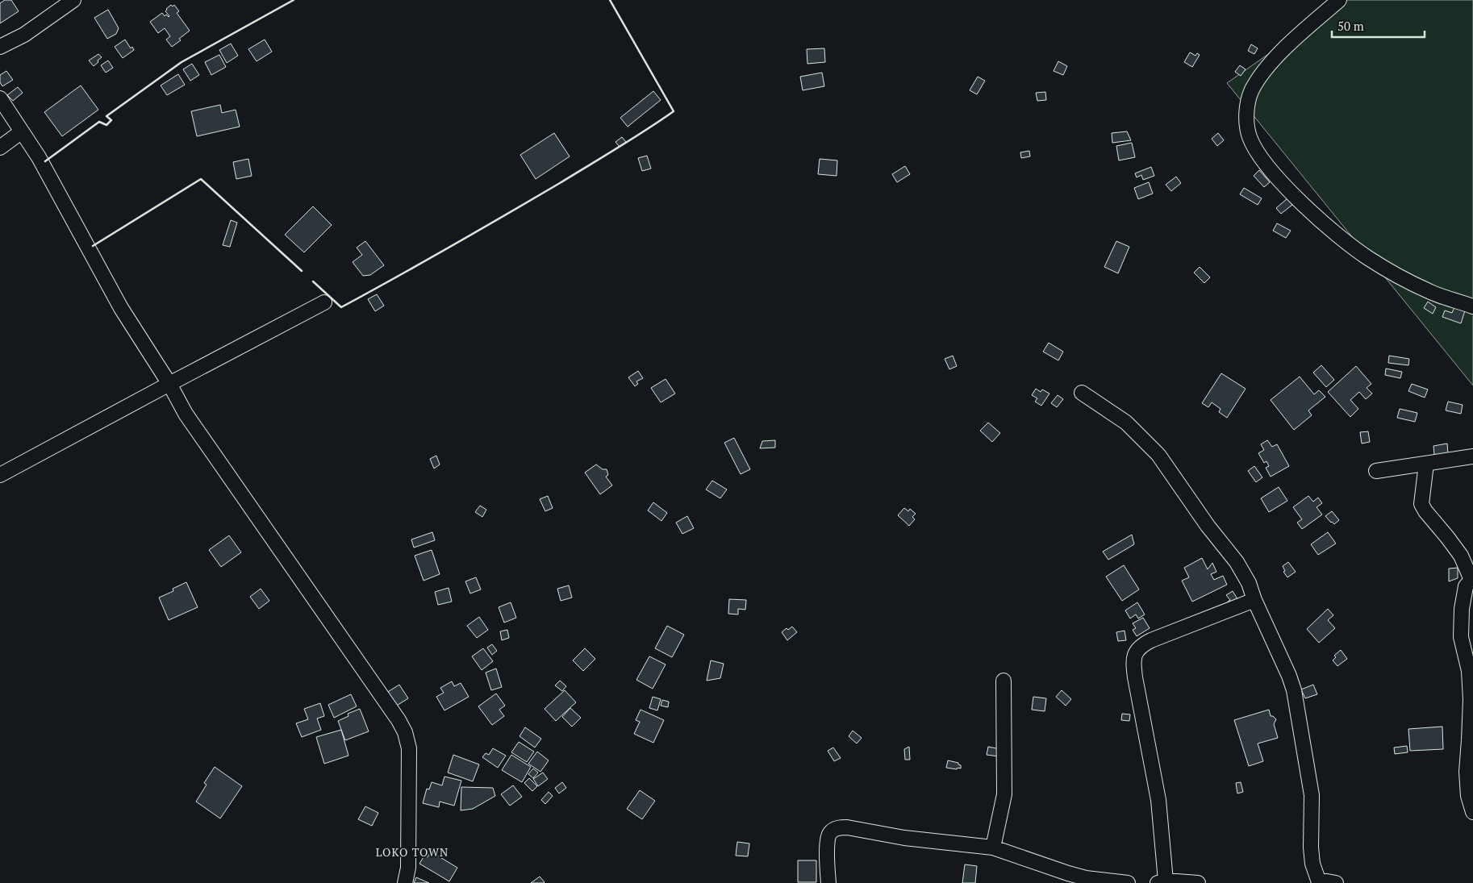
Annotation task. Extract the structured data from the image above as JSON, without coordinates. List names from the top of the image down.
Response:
{
  "districts": ["LOKO TOWN"],
  "scale_bar": "50 m"
}
